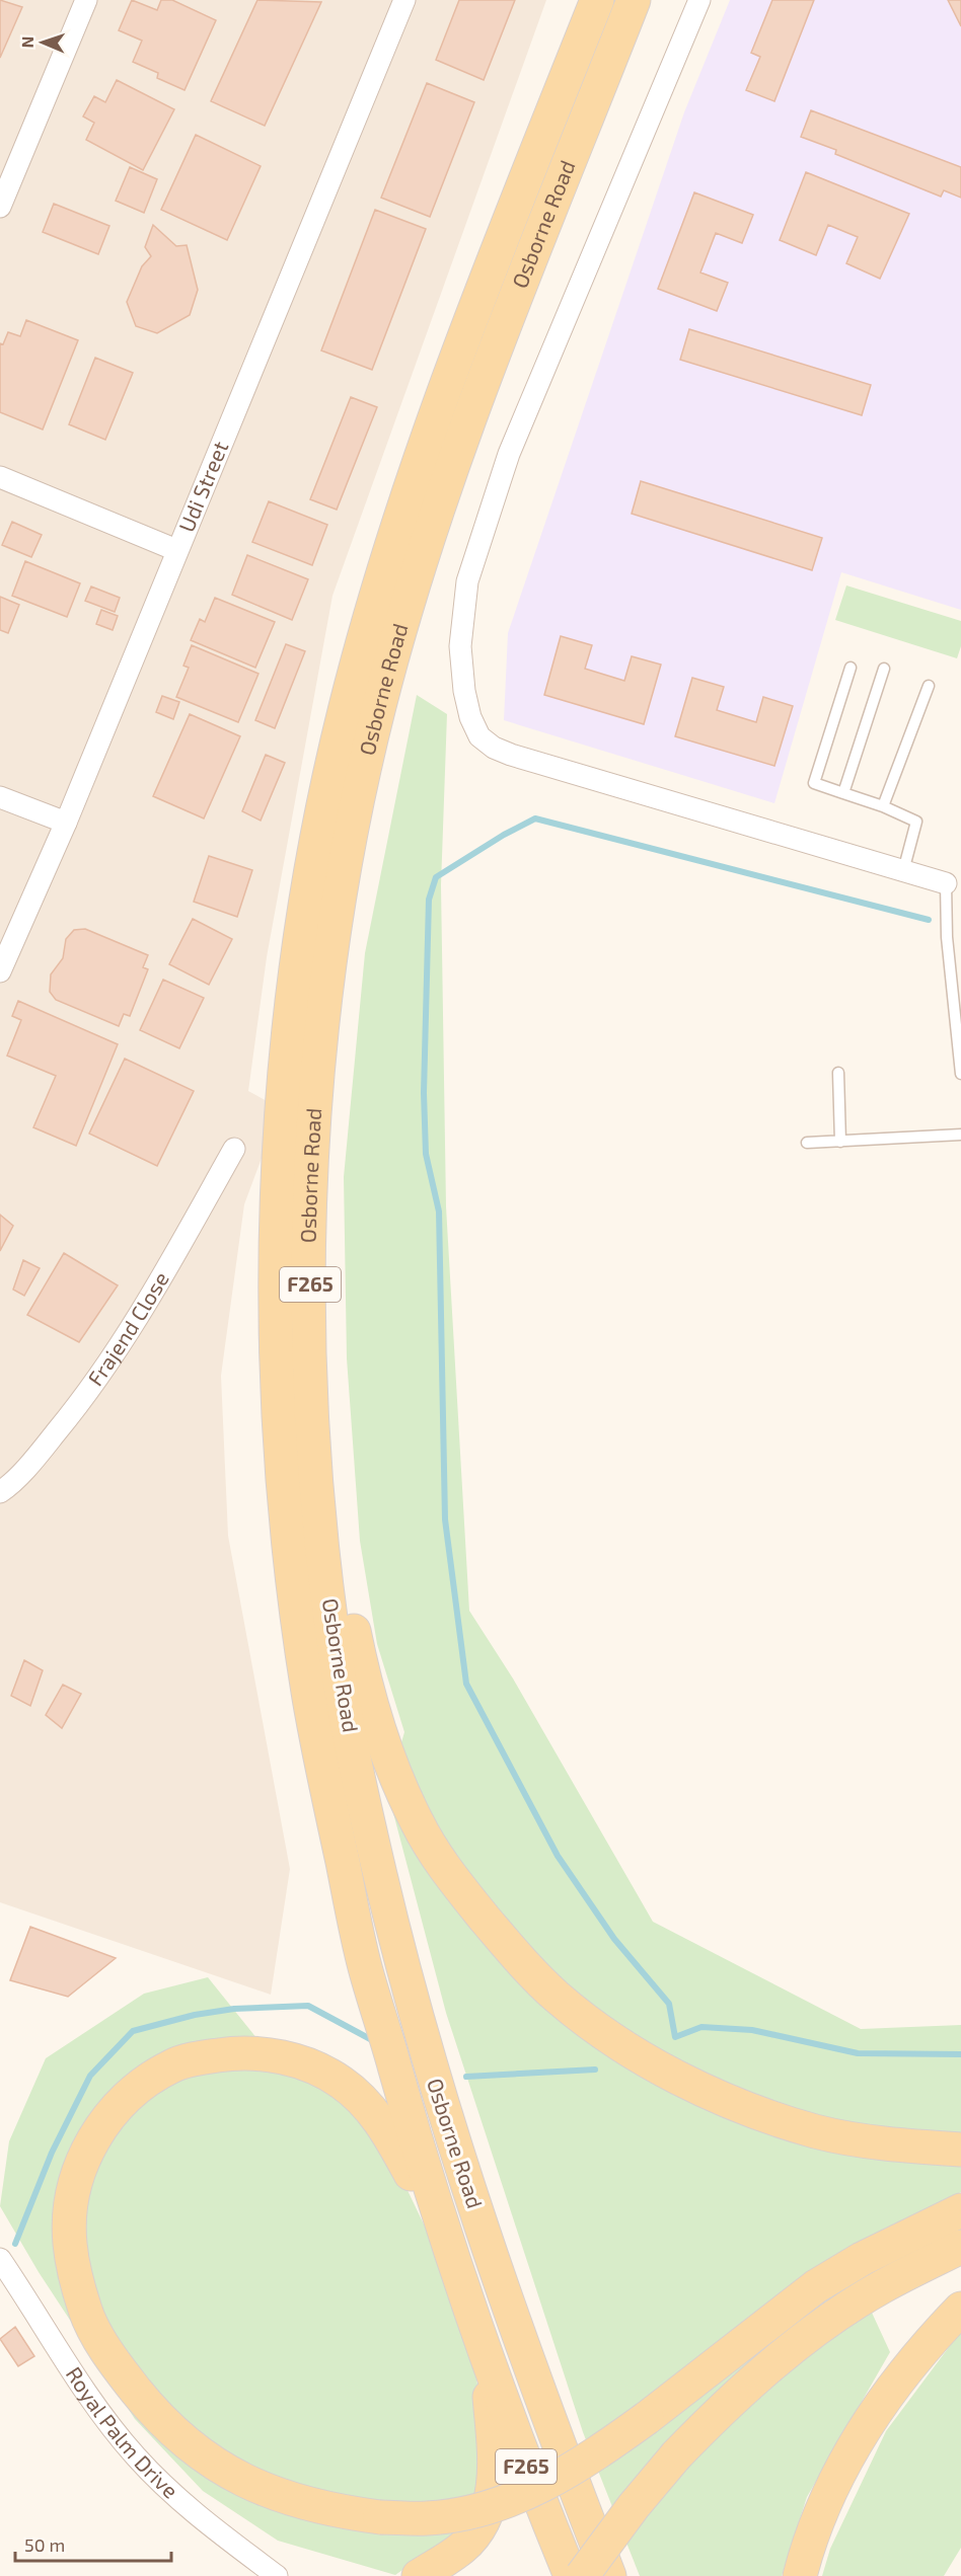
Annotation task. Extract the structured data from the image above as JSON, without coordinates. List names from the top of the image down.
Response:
{
  "streets": {
    "main road": ["Osborne Road", "F265"],
    "street": ["Udi Street", "Frajend Close", "Royal Palm Drive"]
  },
  "scale_bar": "50 m",
  "north": "left"
}
